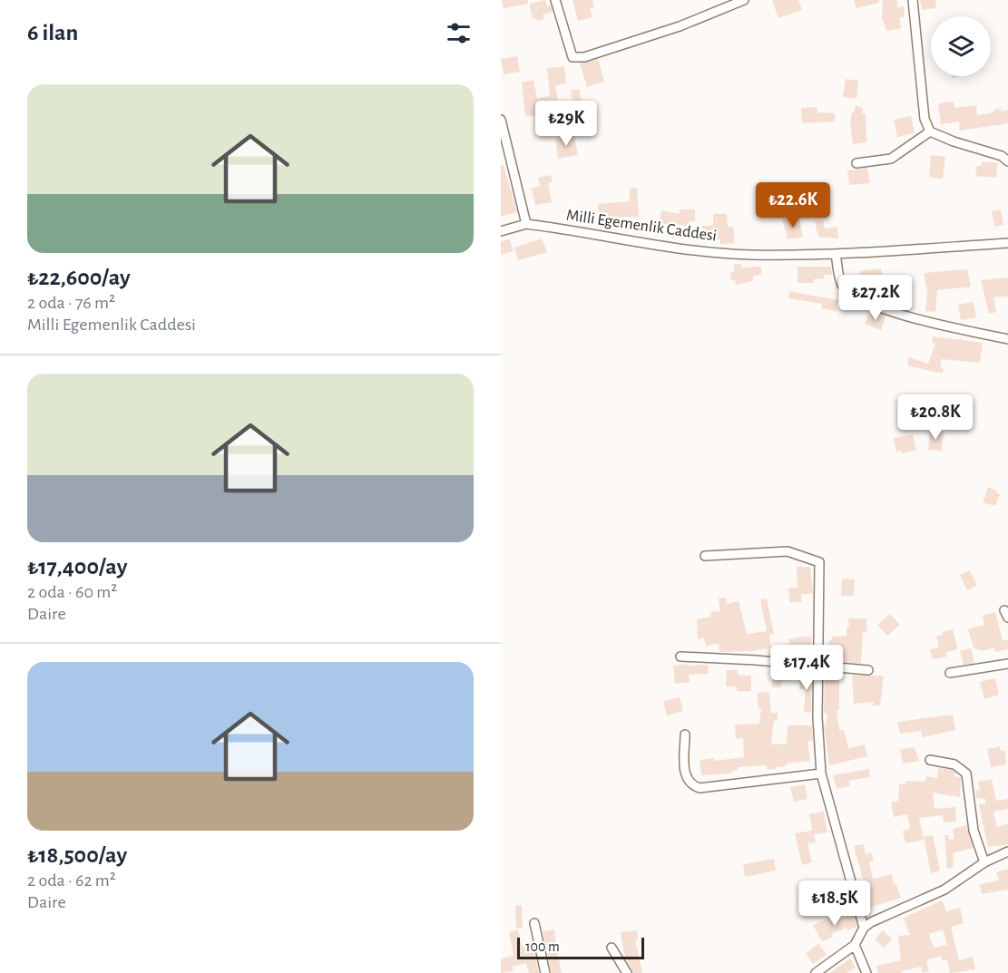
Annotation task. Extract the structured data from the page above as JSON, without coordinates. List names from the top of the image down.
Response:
{
  "streets": {
    "street": ["Milli Egemenlik Caddesi"]
  },
  "scale_bar": "100 m",
  "page": {
    "heading": "6 ilan",
    "list": [
      {
        "name": "₺22,600/ay",
        "note": "2 oda · 76 m² · Milli Egemenlik Caddesi"
      },
      {
        "name": "₺17,400/ay",
        "note": "2 oda · 60 m² · Daire"
      },
      {
        "name": "₺18,500/ay",
        "note": "2 oda · 62 m² · Daire"
      }
    ],
    "price": [
      "₺29K",
      "₺22.6K",
      "₺27.2K",
      "₺20.8K",
      "₺17.4K",
      "₺18.5K"
    ],
    "scale": "100 m"
  }
}
